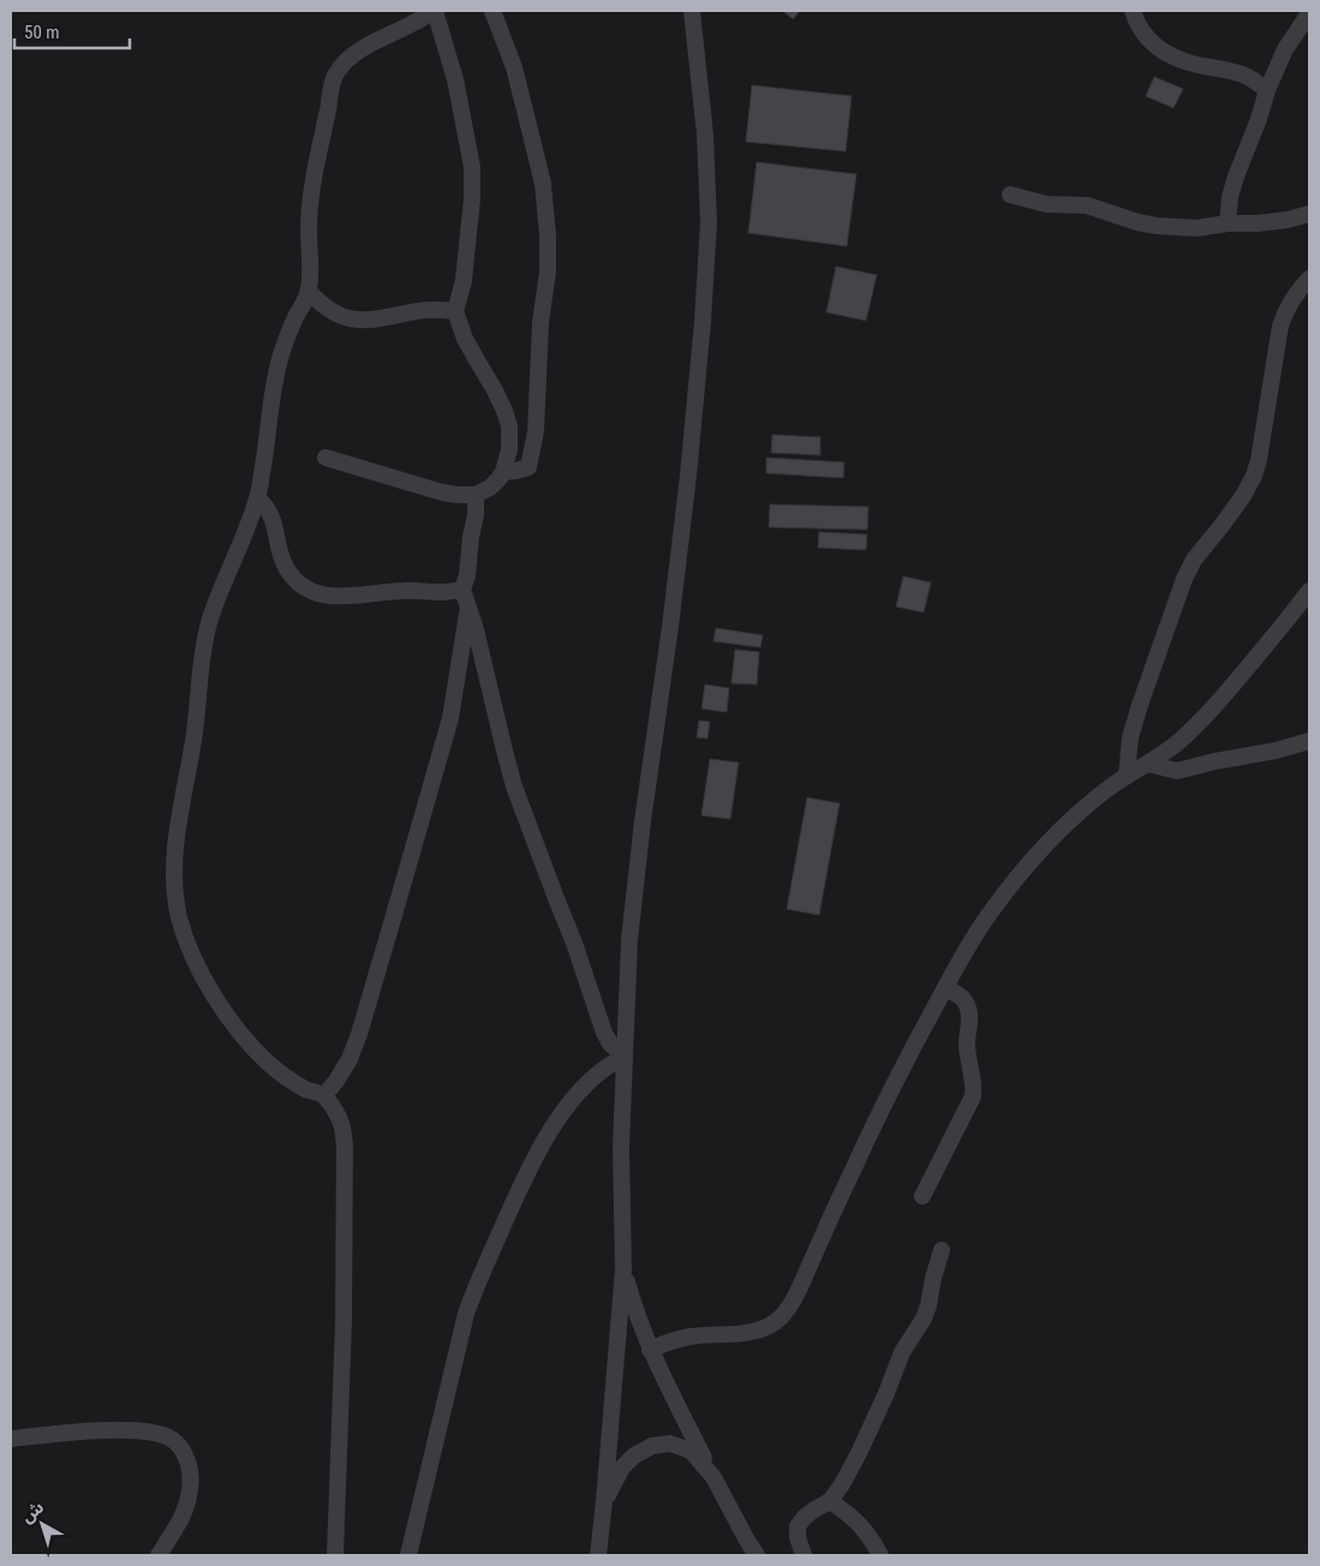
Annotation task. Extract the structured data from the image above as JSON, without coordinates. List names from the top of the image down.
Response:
{
  "scale_bar": "50 m",
  "north": "top left"
}
